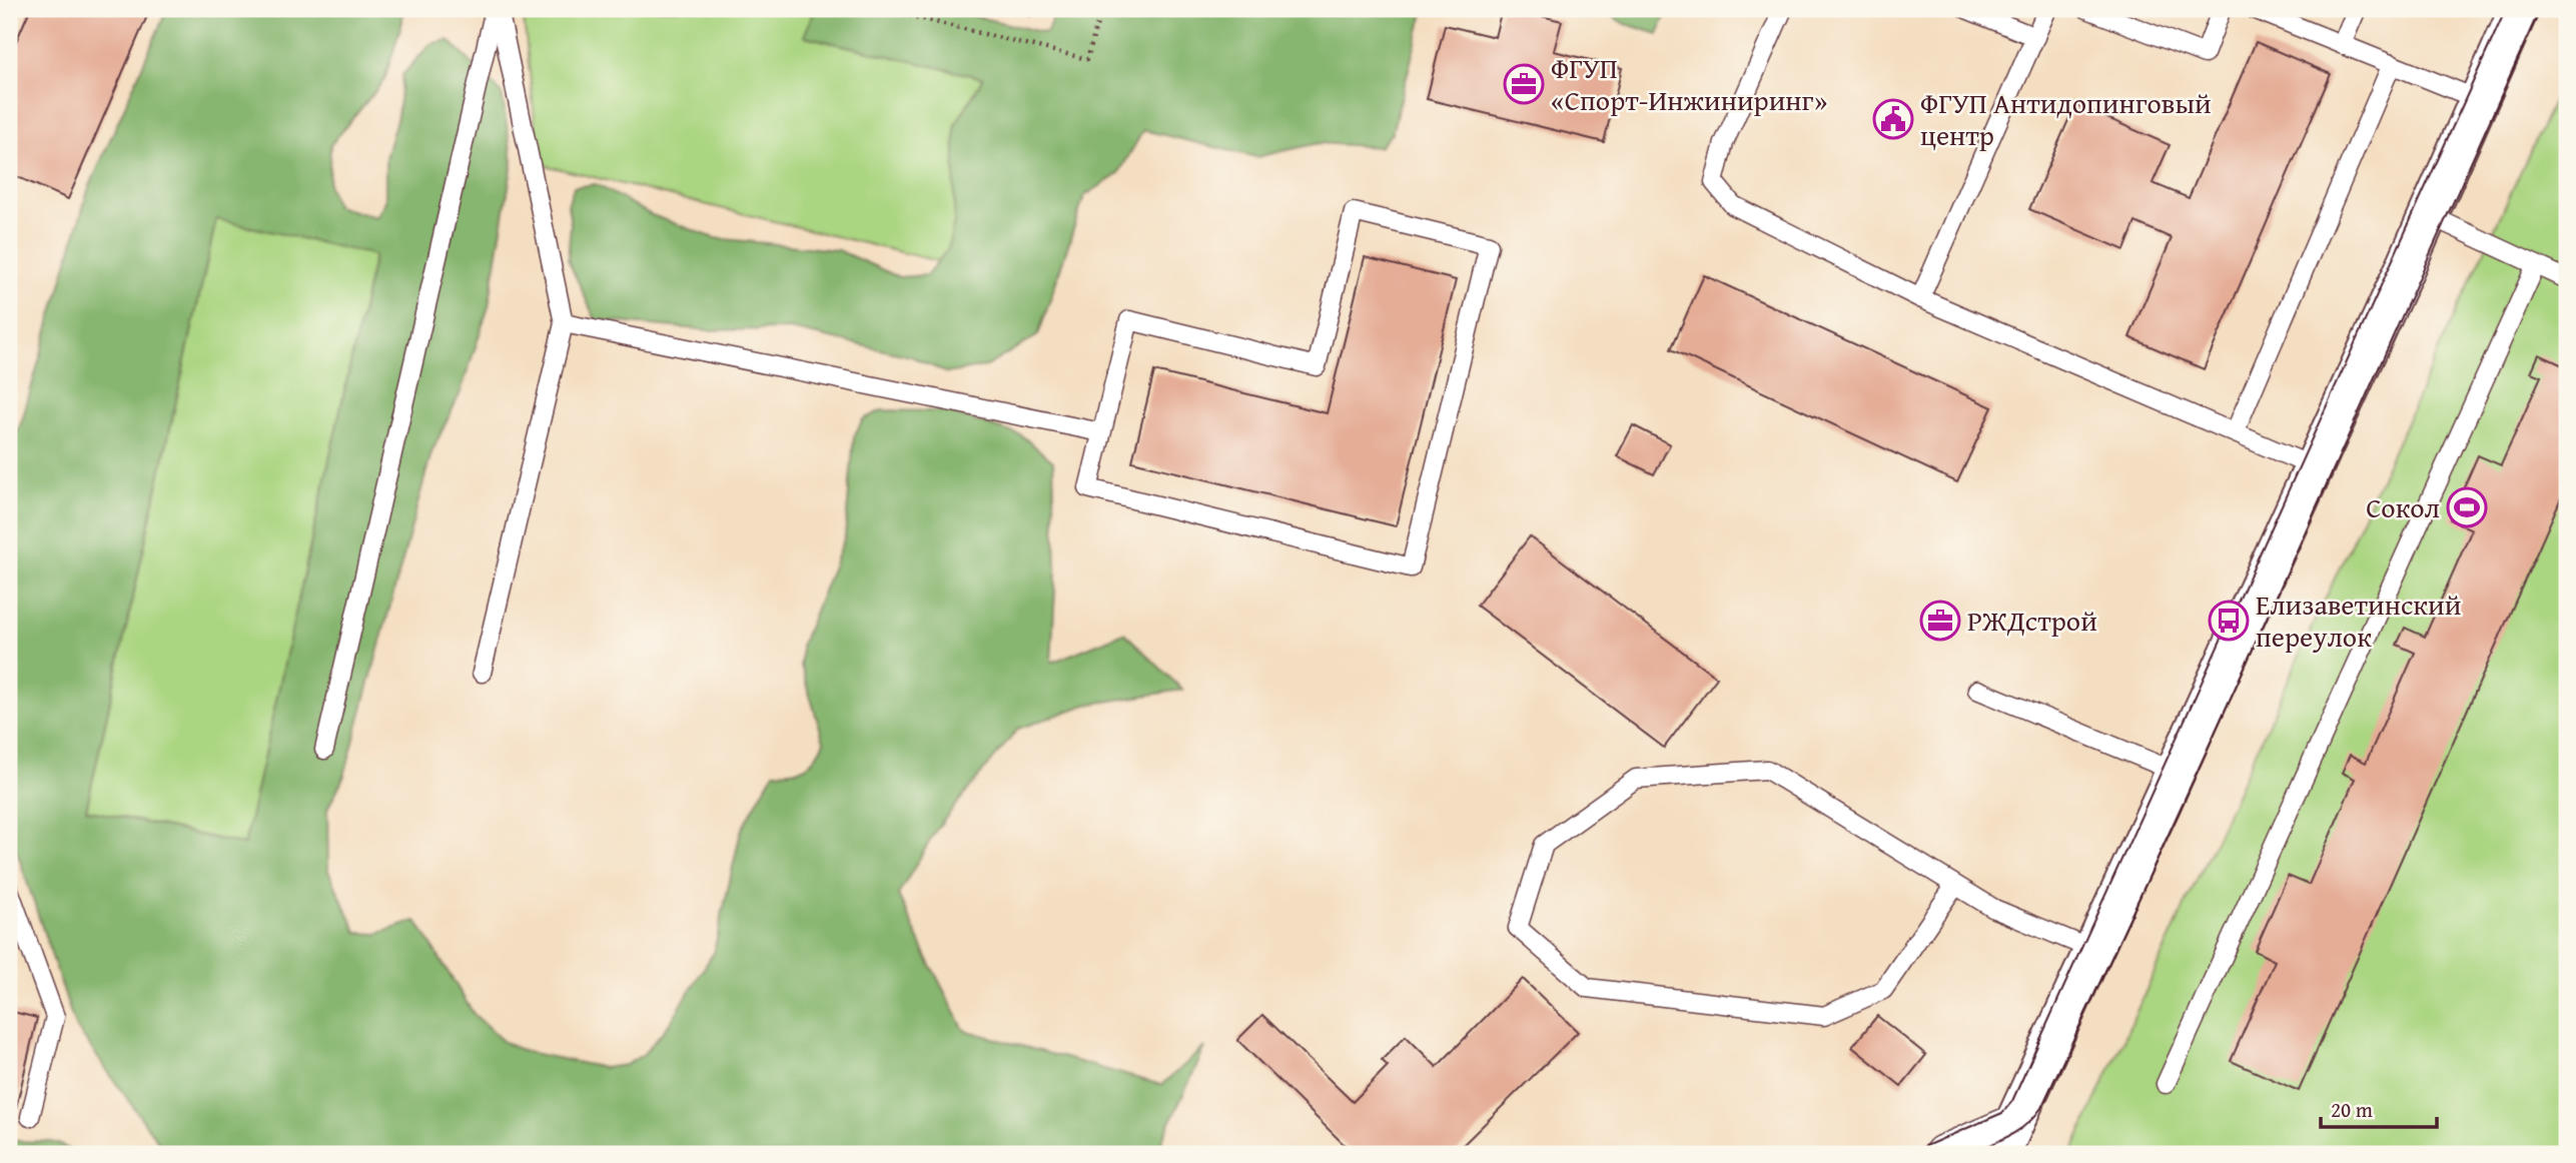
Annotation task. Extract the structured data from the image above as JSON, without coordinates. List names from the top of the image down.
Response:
{
  "places": {
    "office": ["ФГУП «Спорт-Инжиниринг»", "РЖДстрой"],
    "public building": ["ФГУП Антидопинговый центр"],
    "sports": ["Сокол"],
    "bus stop": ["Елизаветинский переулок"]
  },
  "scale_bar": "20 m"
}
